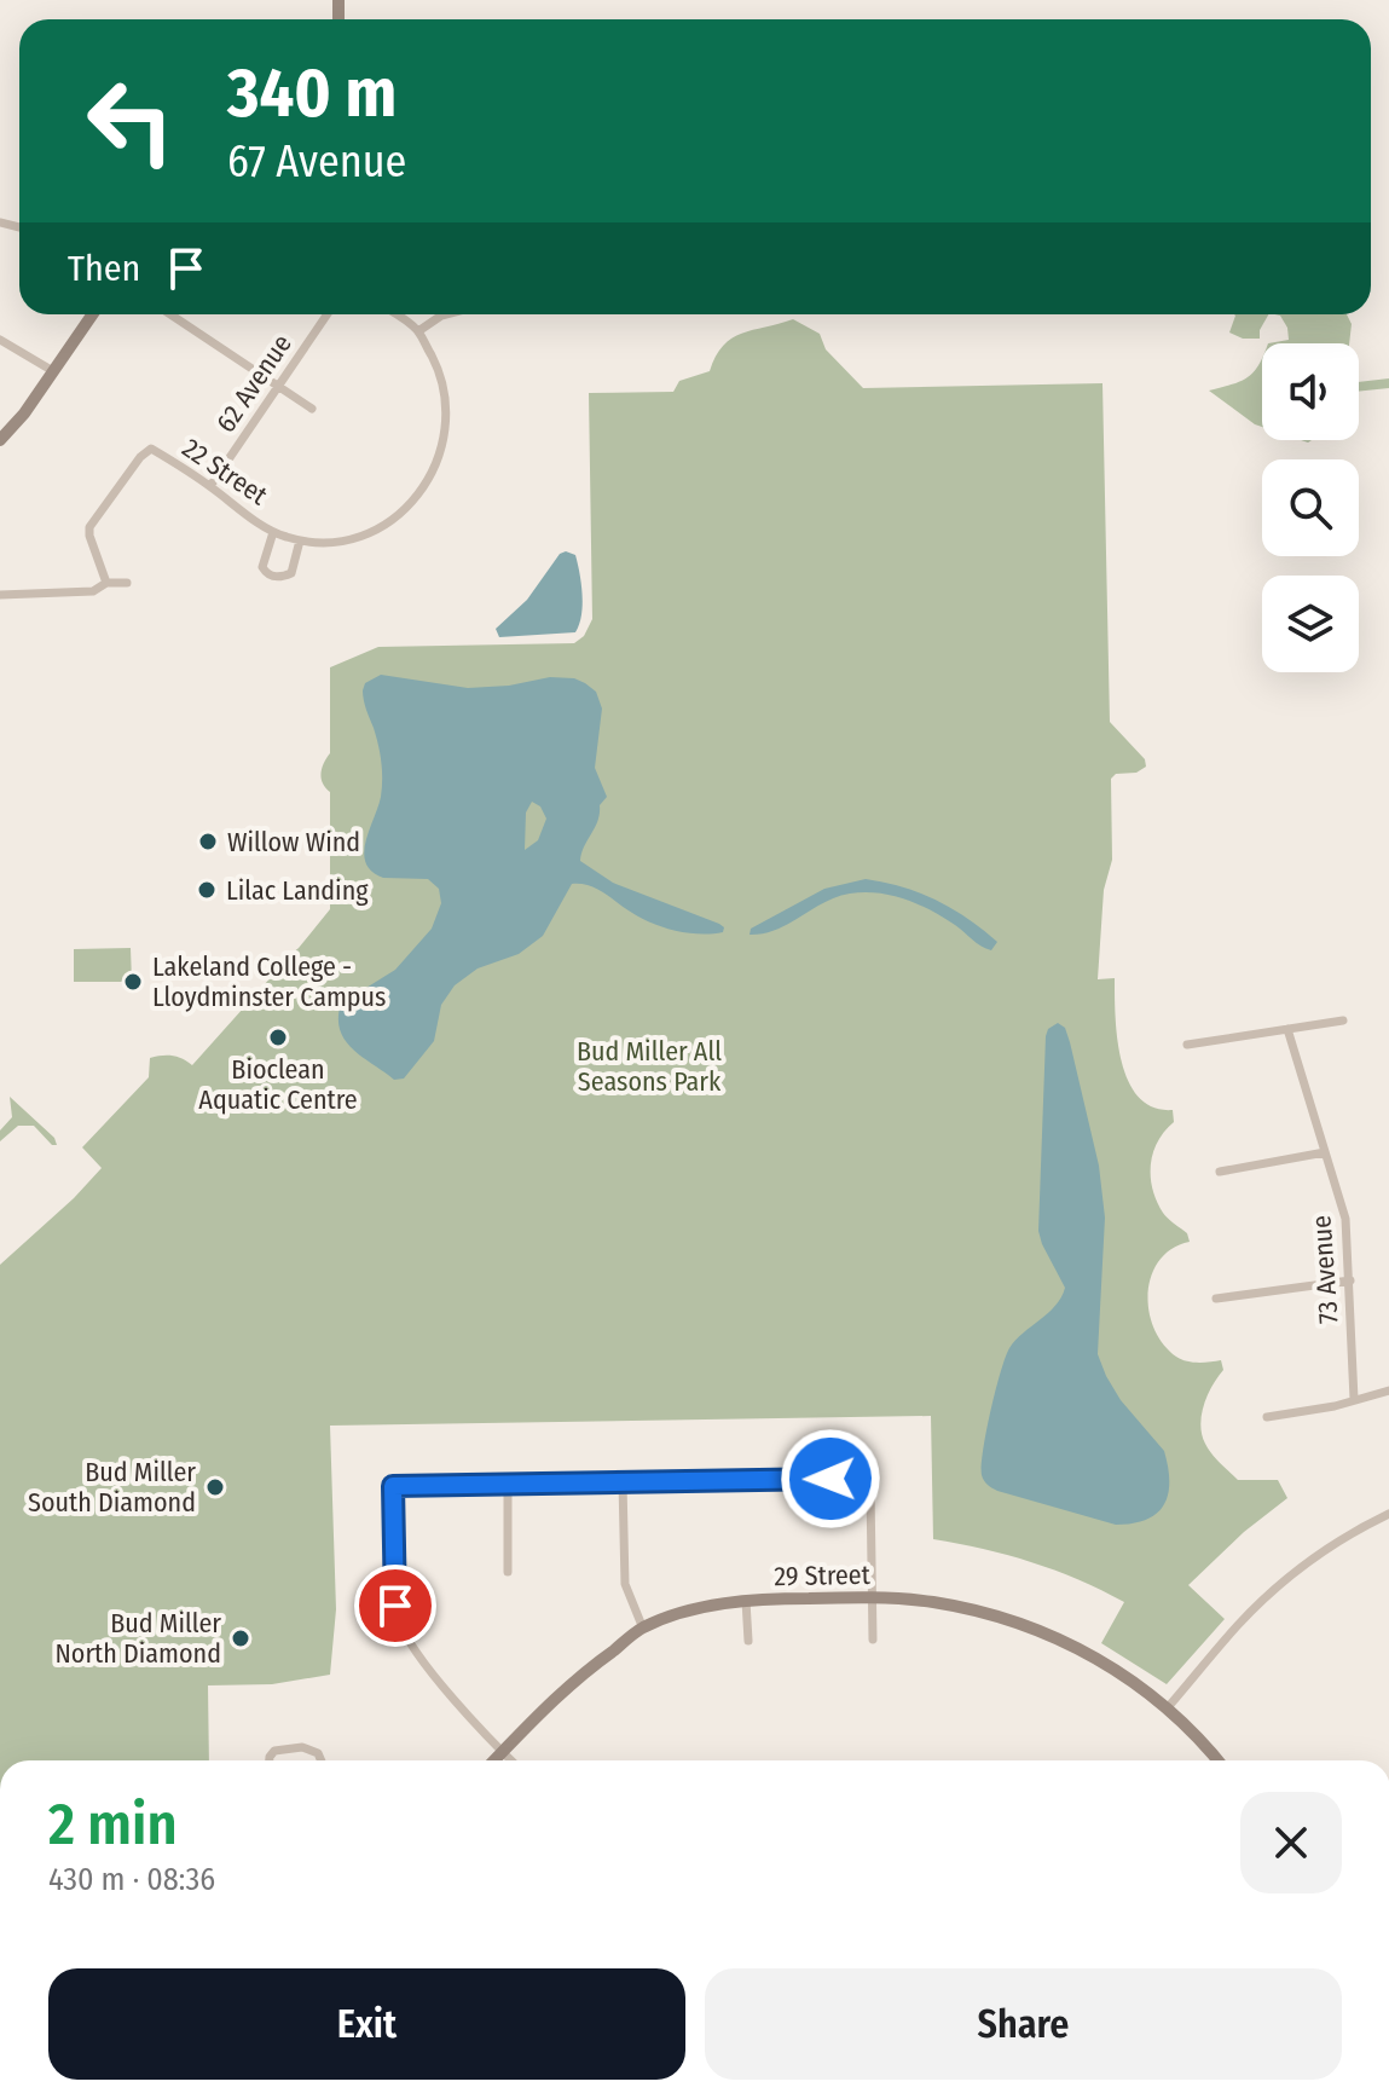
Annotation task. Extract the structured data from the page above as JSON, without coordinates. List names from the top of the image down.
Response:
{
  "streets": {
    "street": [
      "62 Avenue",
      "22 Street",
      "73 Avenue",
      "29 Street"
    ]
  },
  "crossings": [
    ["62 Avenue", "22 Street"]
  ],
  "parks": ["Bud Miller All Seasons Park"],
  "places": [
    "Willow Wind",
    "Lilac Landing",
    "Lakeland College - Lloydminster Campus",
    "Bioclean Aquatic Centre",
    "Bud Miller South Diamond",
    "Bud Miller North Diamond"
  ],
  "page": {
    "turn": ["340 m", "67 Avenue"],
    "then": "Then",
    "heading": ["2 min", "430 m · 08:36"],
    "buttons": ["Exit", "Share"]
  }
}
